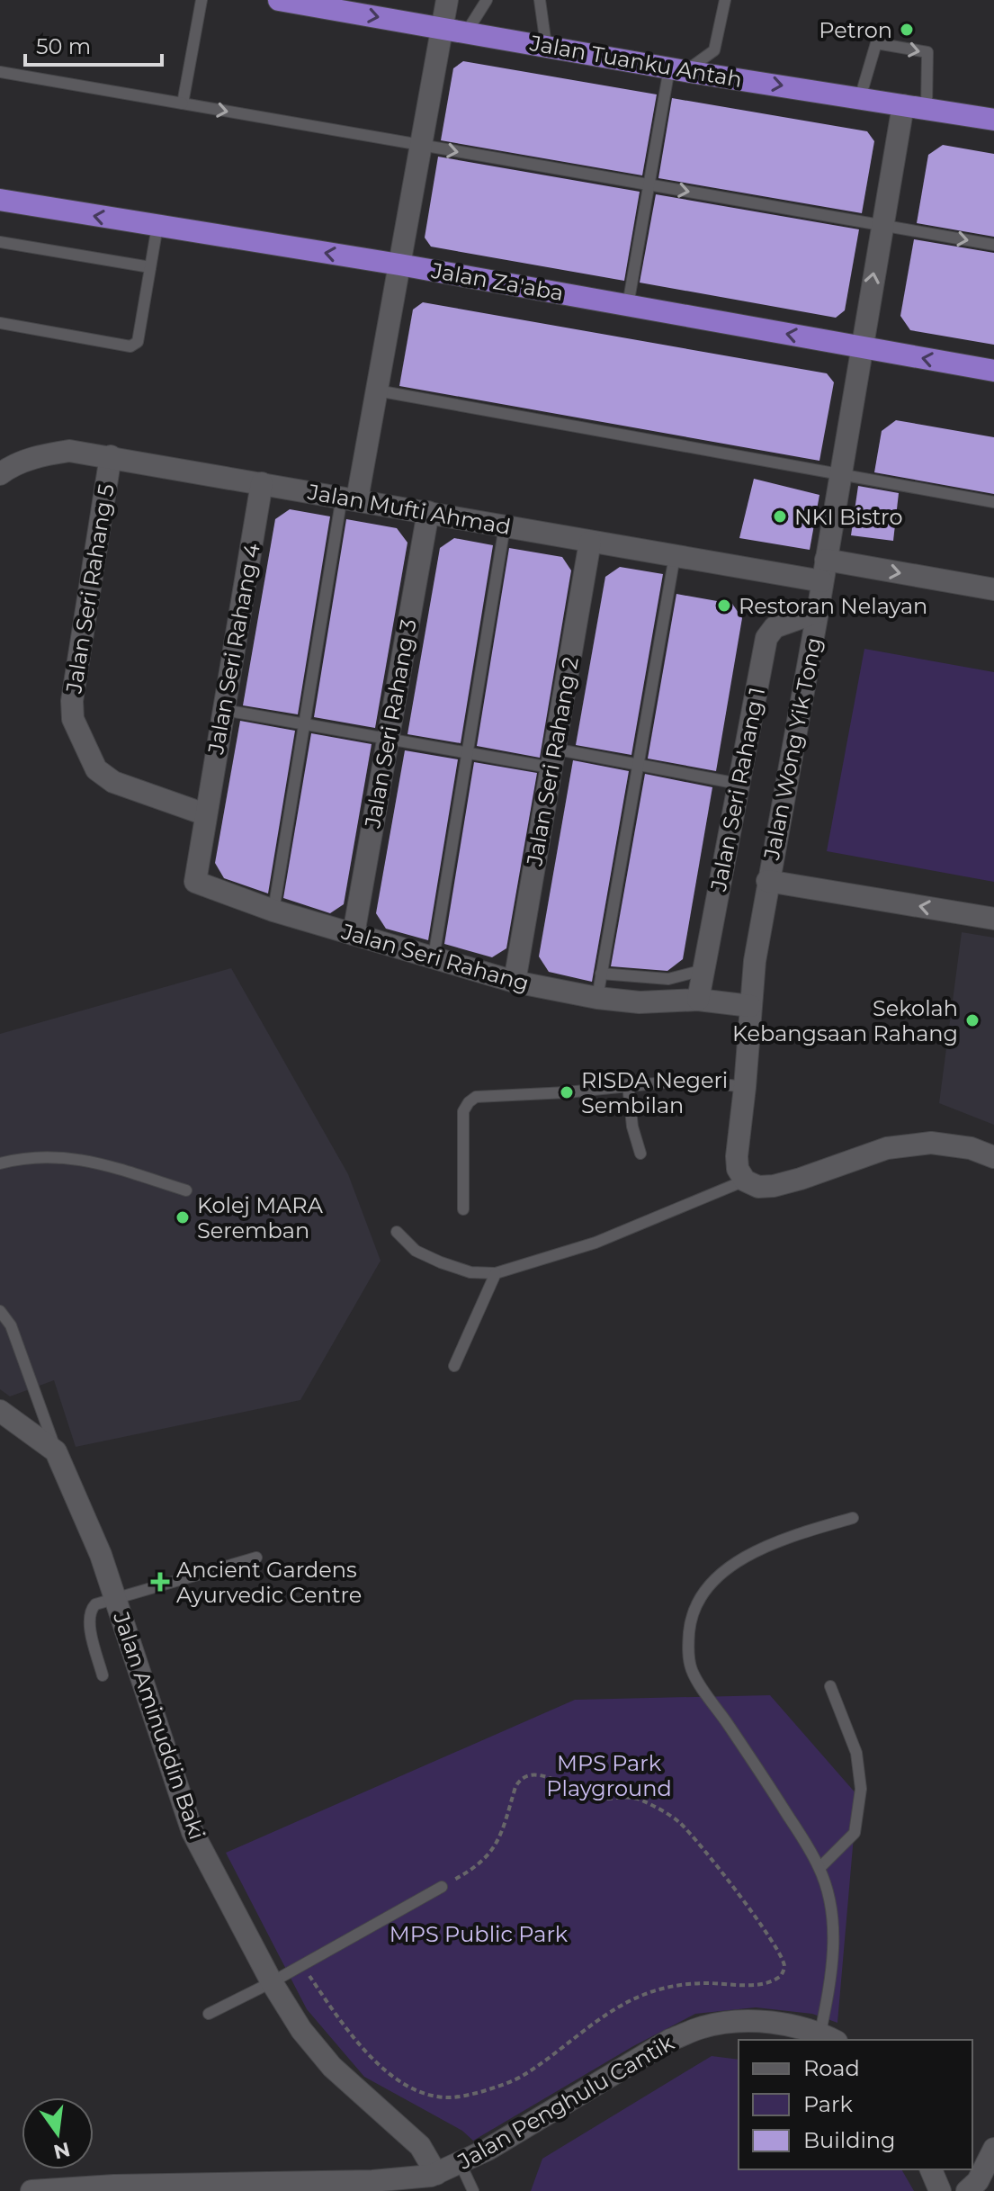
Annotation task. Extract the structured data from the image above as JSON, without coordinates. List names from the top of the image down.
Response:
{
  "streets": {
    "highway": ["Jalan Tuanku Antah", "Jalan Za'aba"],
    "street": [
      "Jalan Mufti Ahmad",
      "Jalan Seri Rahang 5",
      "Jalan Seri Rahang 4",
      "Jalan Seri Rahang 3",
      "Jalan Wong Yik Tong",
      "Jalan Seri Rahang 2",
      "Jalan Seri Rahang 1",
      "Jalan Seri Rahang",
      "Jalan Aminuddin Baki",
      "Jalan Penghulu Cantik"
    ]
  },
  "crossings": [
    ["Jalan Tuanku Antah", "Jalan Wong Yik Tong"],
    ["Jalan Za'aba", "Jalan Wong Yik Tong"],
    ["Jalan Mufti Ahmad", "Jalan Seri Rahang 5"],
    ["Jalan Mufti Ahmad", "Jalan Seri Rahang 4"],
    ["Jalan Mufti Ahmad", "Jalan Seri Rahang 3"],
    ["Jalan Mufti Ahmad", "Jalan Wong Yik Tong"],
    ["Jalan Mufti Ahmad", "Jalan Seri Rahang 2"],
    ["Jalan Seri Rahang 5", "Jalan Seri Rahang 4"],
    ["Jalan Seri Rahang 5", "Jalan Seri Rahang"],
    ["Jalan Seri Rahang 4", "Jalan Seri Rahang"],
    ["Jalan Seri Rahang 3", "Jalan Seri Rahang"],
    ["Jalan Wong Yik Tong", "Jalan Seri Rahang 1"],
    ["Jalan Wong Yik Tong", "Jalan Seri Rahang"],
    ["Jalan Seri Rahang 2", "Jalan Seri Rahang"],
    ["Jalan Seri Rahang 1", "Jalan Seri Rahang"],
    ["Jalan Aminuddin Baki", "Jalan Penghulu Cantik"]
  ],
  "one_way": ["Jalan Tuanku Antah", "Jalan Za'aba"],
  "parks": ["MPS Park Playground", "MPS Public Park"],
  "places": {
    "other": [
      "Petron",
      "NKI Bistro",
      "Restoran Nelayan",
      "Sekolah Kebangsaan Rahang",
      "RISDA Negeri Sembilan",
      "Kolej MARA Seremban"
    ],
    "health": ["Ancient Gardens Ayurvedic Centre"]
  },
  "legend": ["Road", "Park", "Building"],
  "scale_bar": "50 m",
  "north": "bottom"
}
